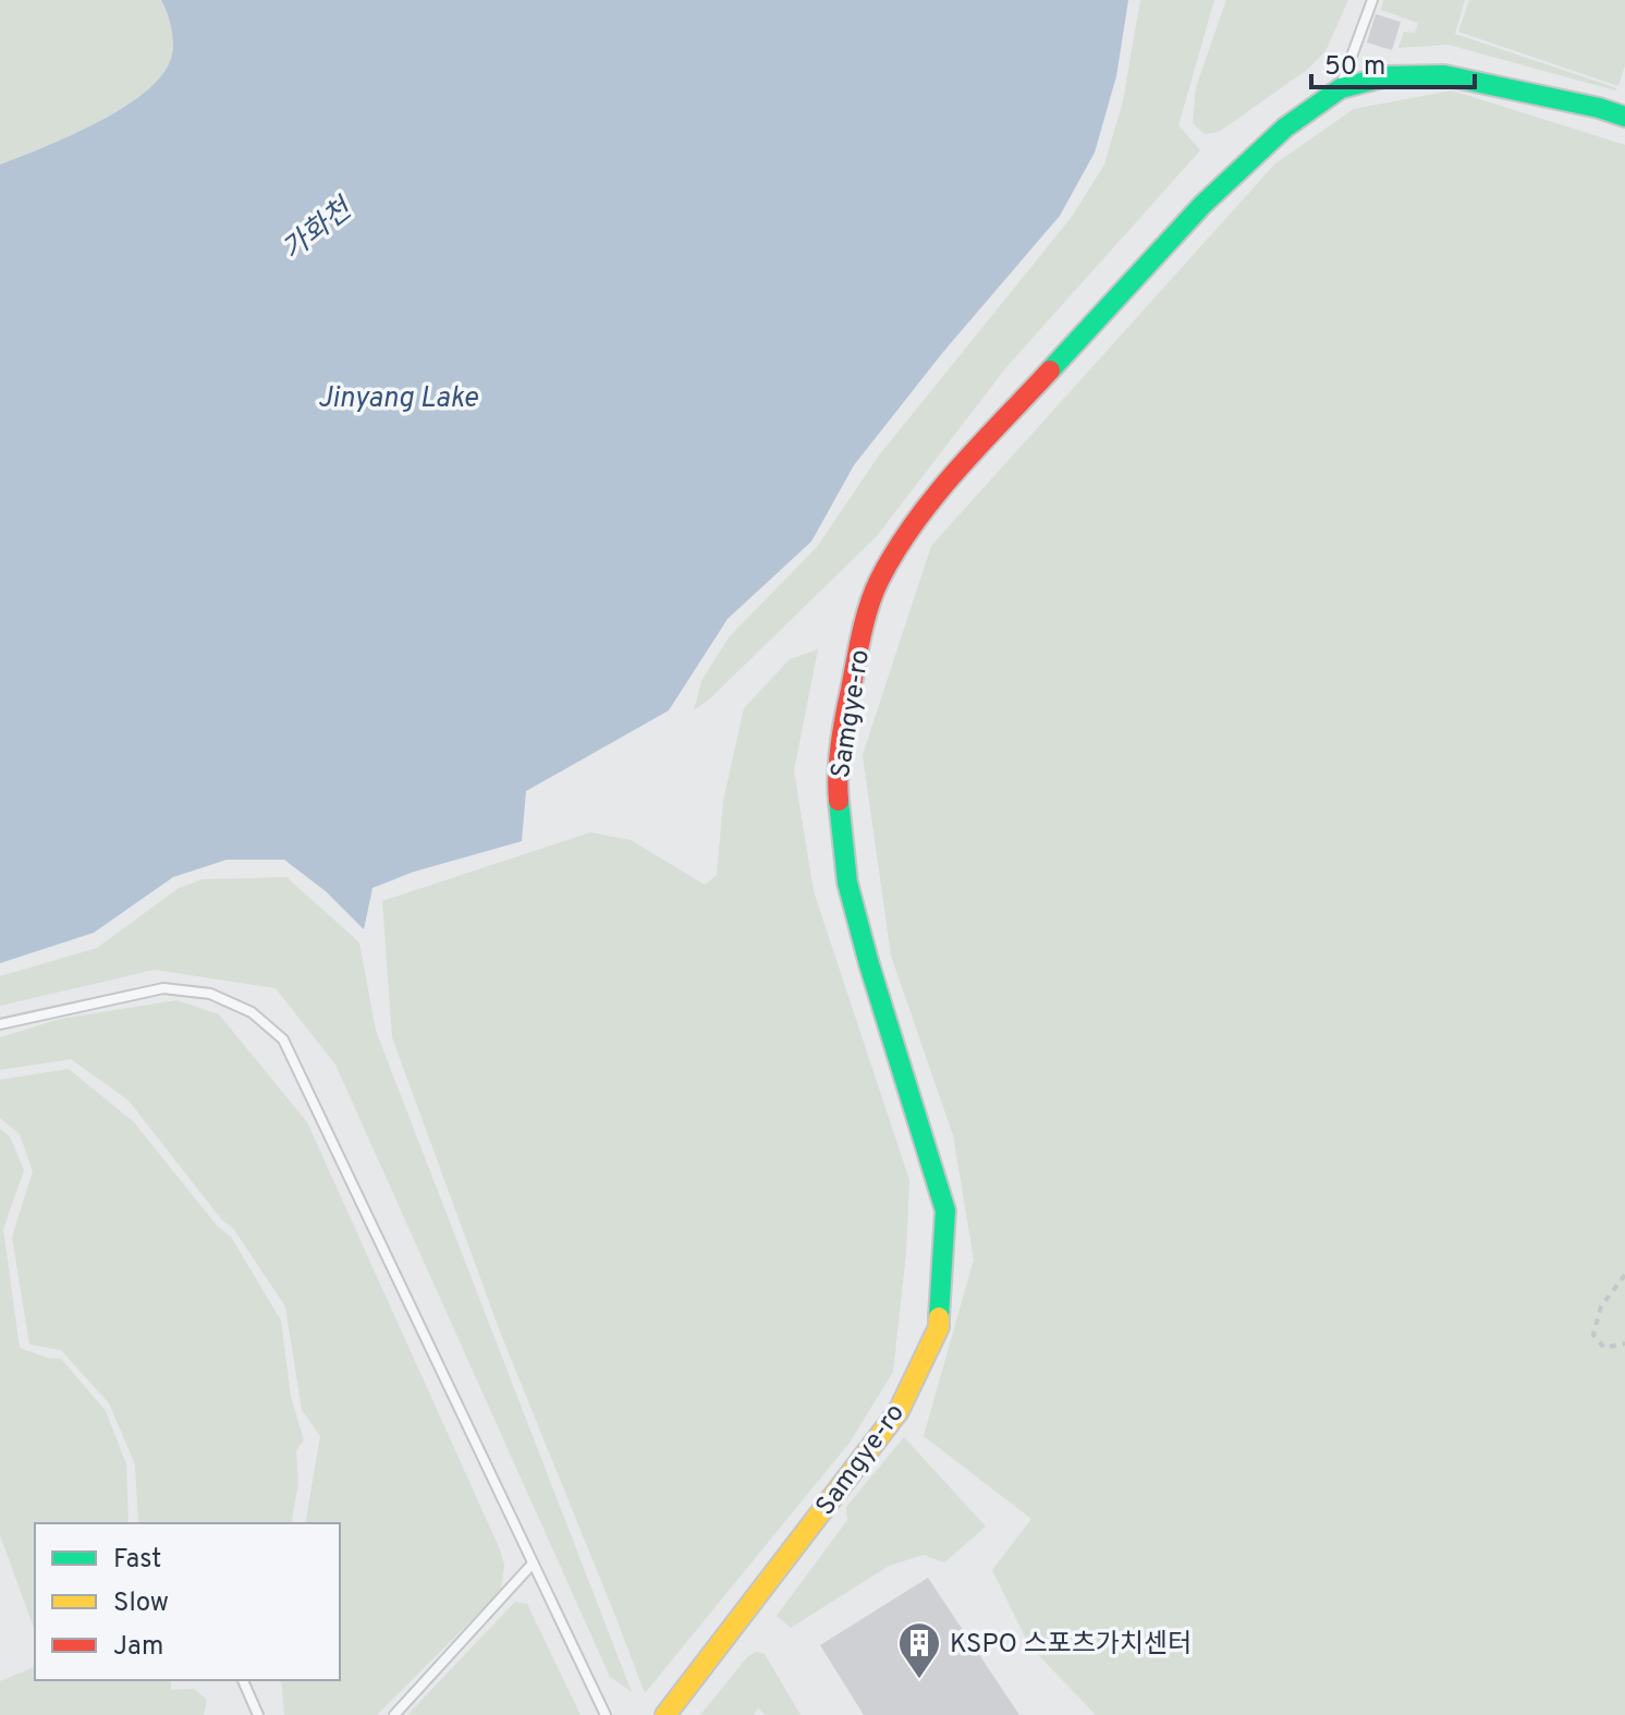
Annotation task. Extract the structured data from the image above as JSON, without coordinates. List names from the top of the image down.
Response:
{
  "streets": {
    "street": ["Samgye-ro"]
  },
  "water": ["가화천", "Jinyang Lake"],
  "places": {
    "building": ["KSPO 스포츠가치센터"]
  },
  "legend": ["Fast", "Slow", "Jam"],
  "scale_bar": "50 m"
}
